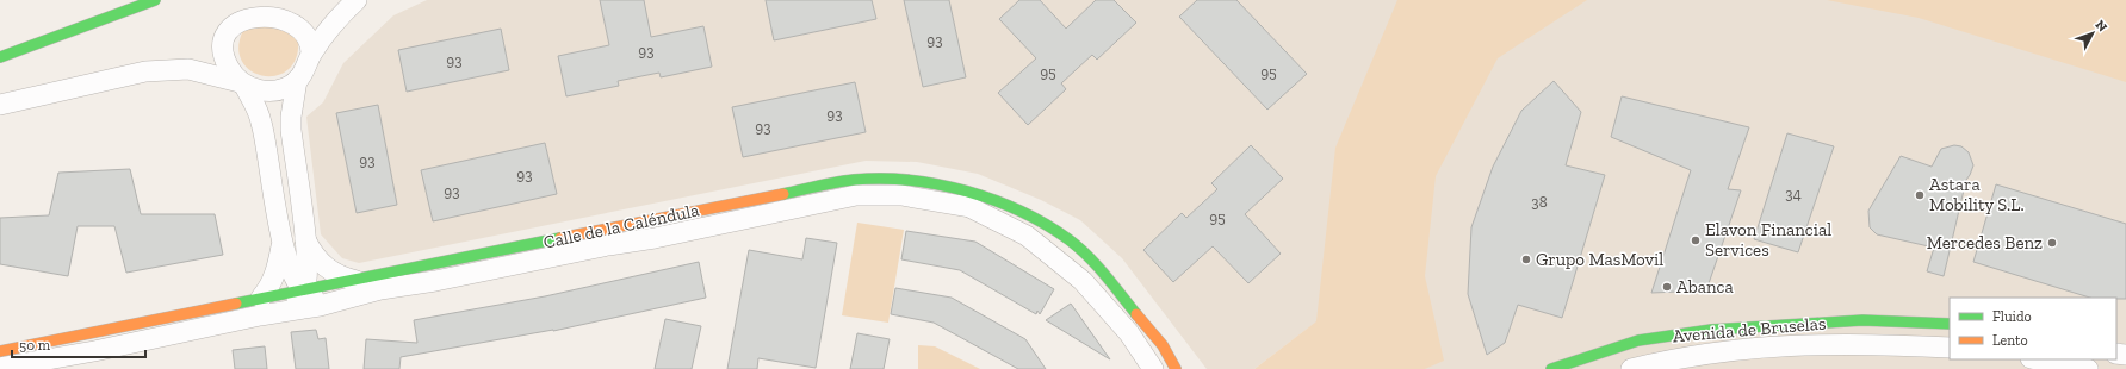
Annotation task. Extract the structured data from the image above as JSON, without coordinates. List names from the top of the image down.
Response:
{
  "streets": {
    "main road": ["Calle de la Caléndula", "Avenida de Bruselas"]
  },
  "places": [
    "Astara Mobility S.L.",
    "Elavon Financial Services",
    "Mercedes Benz",
    "Grupo MasMovil",
    "Abanca"
  ],
  "house_numbers": [
    "93",
    "93",
    "93",
    "95",
    "95",
    "93",
    "93",
    "93",
    "93",
    "93",
    "34",
    "38",
    "95"
  ],
  "legend": ["Fluido", "Lento"],
  "scale_bar": "50 m",
  "north": "top right"
}
